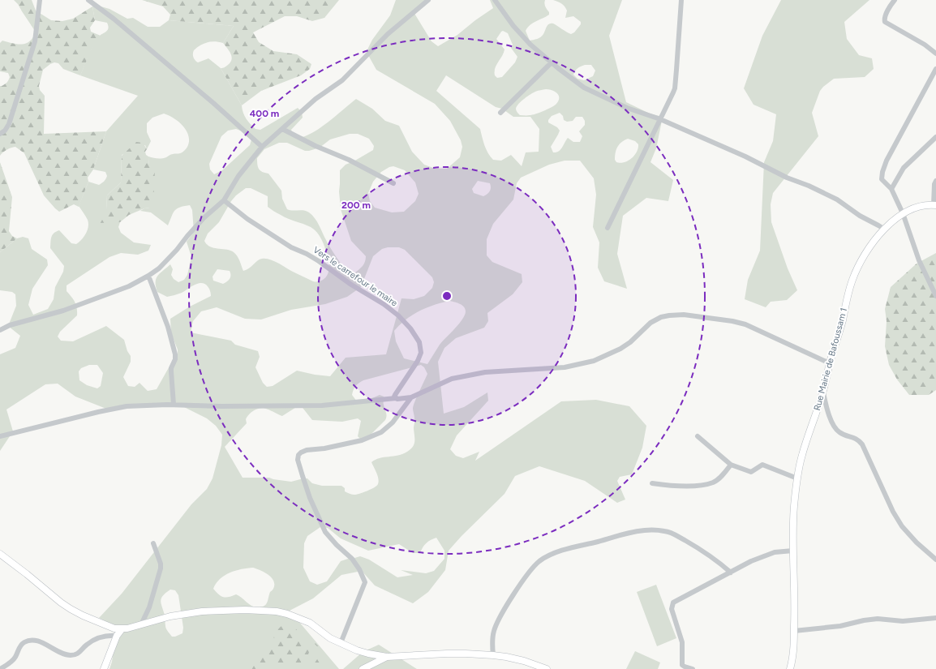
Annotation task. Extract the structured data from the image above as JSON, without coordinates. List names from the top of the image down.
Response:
{
  "streets": {
    "street": ["Vers le carrefour le maire", "Rue Mairie de Bafoussam 1"]
  },
  "rings": ["400 m", "200 m"]
}
